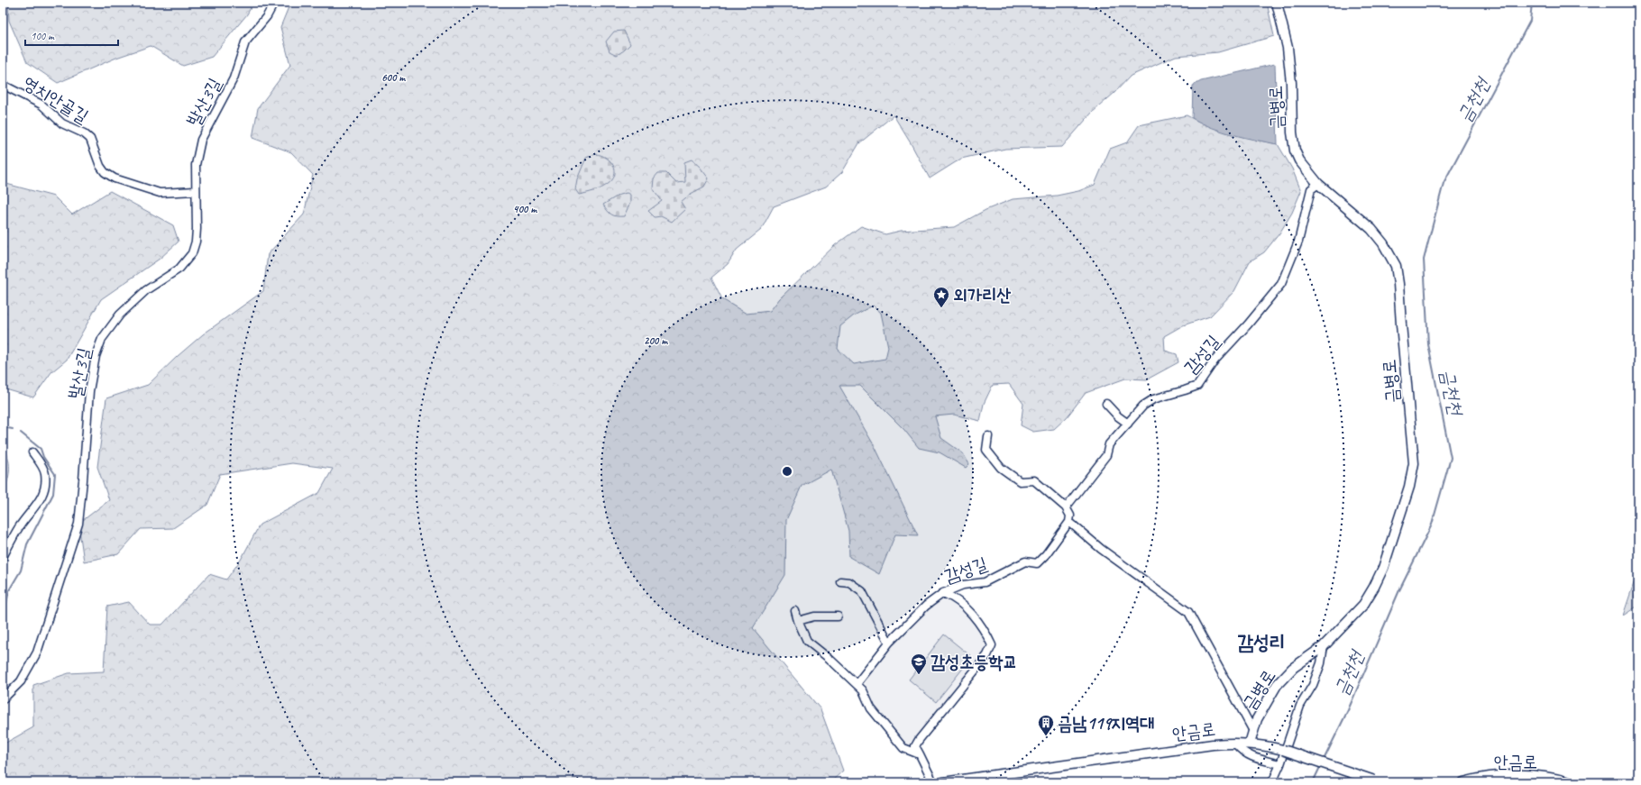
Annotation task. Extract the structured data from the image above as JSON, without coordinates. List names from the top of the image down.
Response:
{
  "streets": {
    "street": [
      "영치안골길",
      "발산3길",
      "금병로",
      "감성길",
      "안금로"
    ]
  },
  "crossings": [
    ["영치안골길", "발산3길"],
    ["금병로", "감성길"],
    ["금병로", "안금로"]
  ],
  "districts": ["감성리"],
  "water": ["금천천"],
  "places": {
    "place": ["외가리산"],
    "school or university": ["감성초등학교"],
    "building": ["금남119지역대"]
  },
  "scale_bar": "100 m",
  "rings": ["600 m", "400 m", "200 m"]
}
